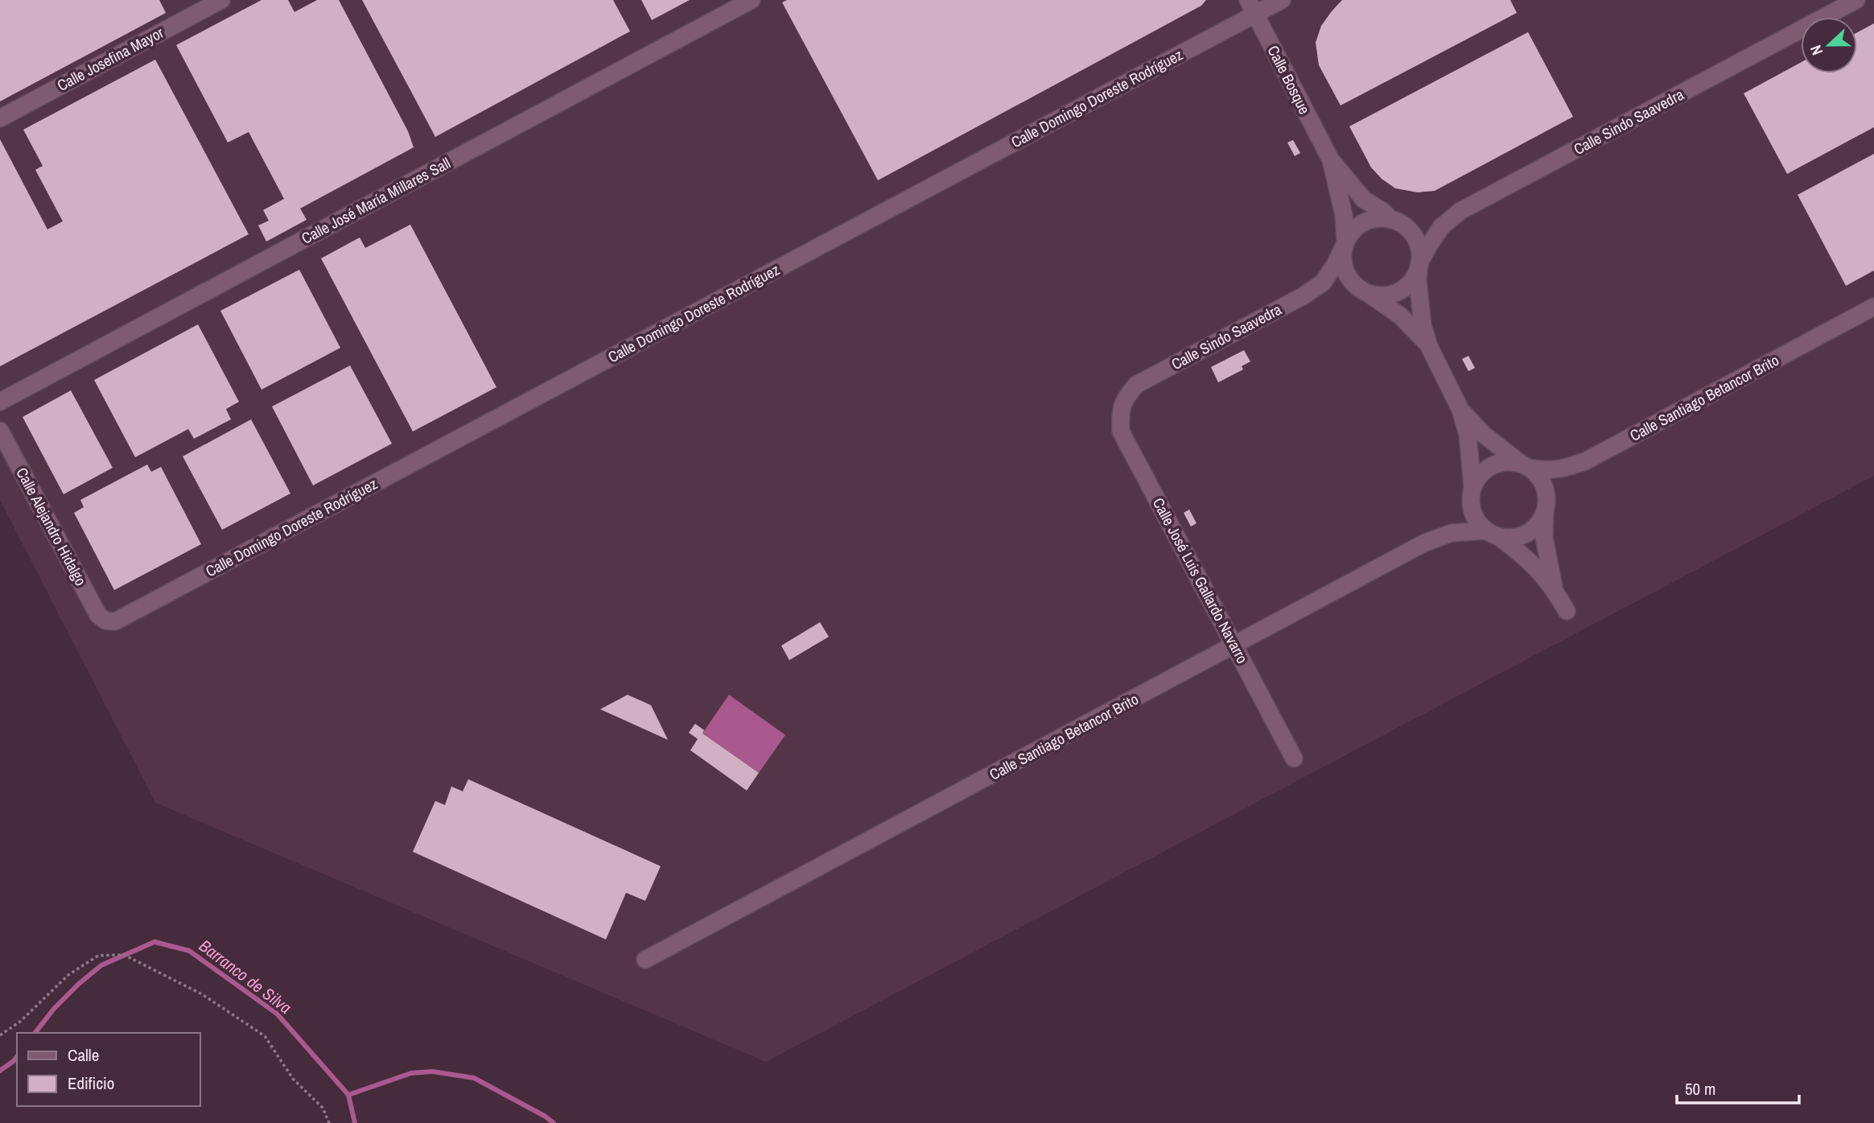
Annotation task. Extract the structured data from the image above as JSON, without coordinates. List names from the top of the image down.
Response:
{
  "streets": {
    "street": [
      "Calle Josefina Mayor",
      "Calle Bosque",
      "Calle Domingo Doreste Rodríguez",
      "Calle Sindo Saavedra",
      "Calle José María Millares Sall",
      "Calle Santiago Betancor Brito",
      "Calle Alejandro Hidalgo",
      "Calle José Luis Gallardo Navarro"
    ]
  },
  "crossings": [
    ["Calle Bosque", "Calle Domingo Doreste Rodríguez"],
    ["Calle Bosque", "Calle Sindo Saavedra"],
    ["Calle Domingo Doreste Rodríguez", "Calle Alejandro Hidalgo"],
    ["Calle Sindo Saavedra", "Calle José Luis Gallardo Navarro"],
    ["Calle Santiago Betancor Brito", "Calle José Luis Gallardo Navarro"]
  ],
  "water": ["Barranco de Silva"],
  "legend": ["Calle", "Edificio"],
  "scale_bar": "50 m",
  "north": "left"
}
